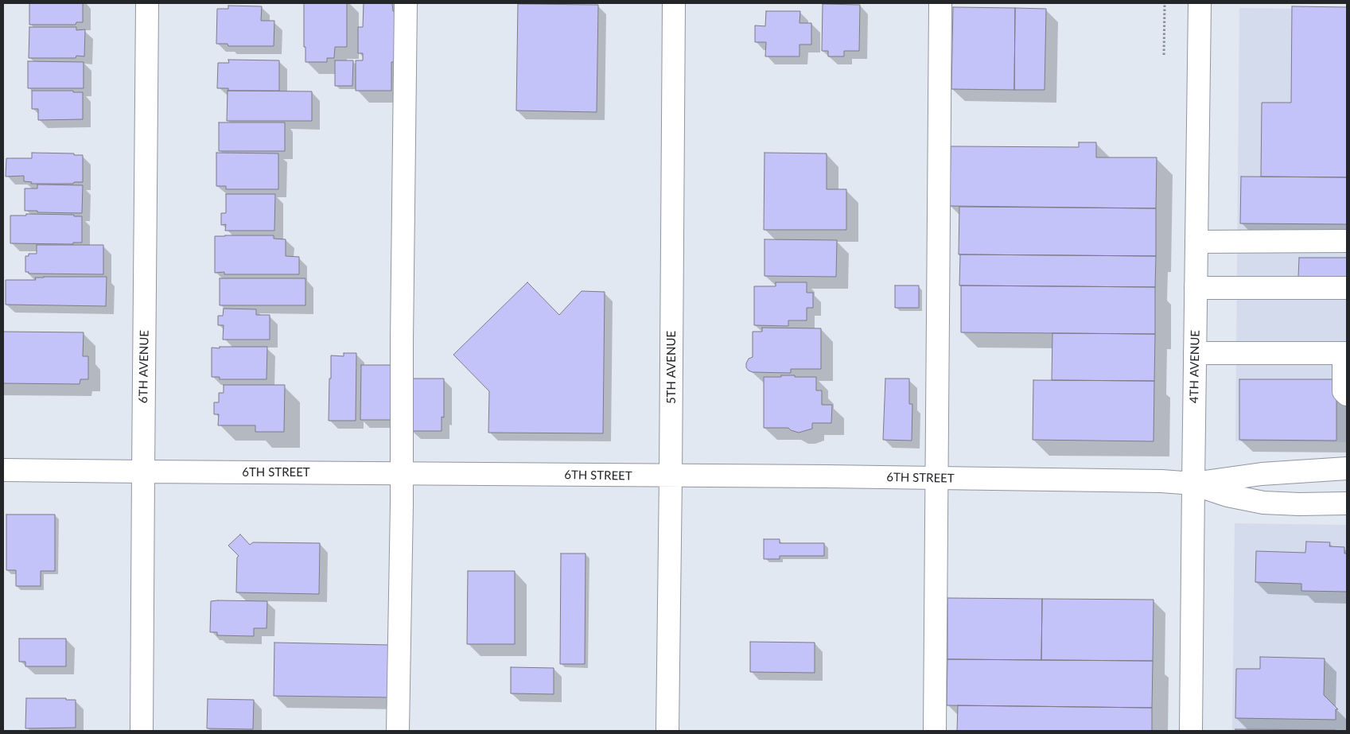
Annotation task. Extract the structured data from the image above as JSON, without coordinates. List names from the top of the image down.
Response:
{
  "streets": {
    "main road": [
      "6TH AVENUE",
      "4TH AVENUE",
      "5TH AVENUE",
      "6TH STREET"
    ]
  },
  "crossings": [
    ["6TH AVENUE", "6TH STREET"],
    ["4TH AVENUE", "6TH STREET"],
    ["5TH AVENUE", "6TH STREET"]
  ]
}
